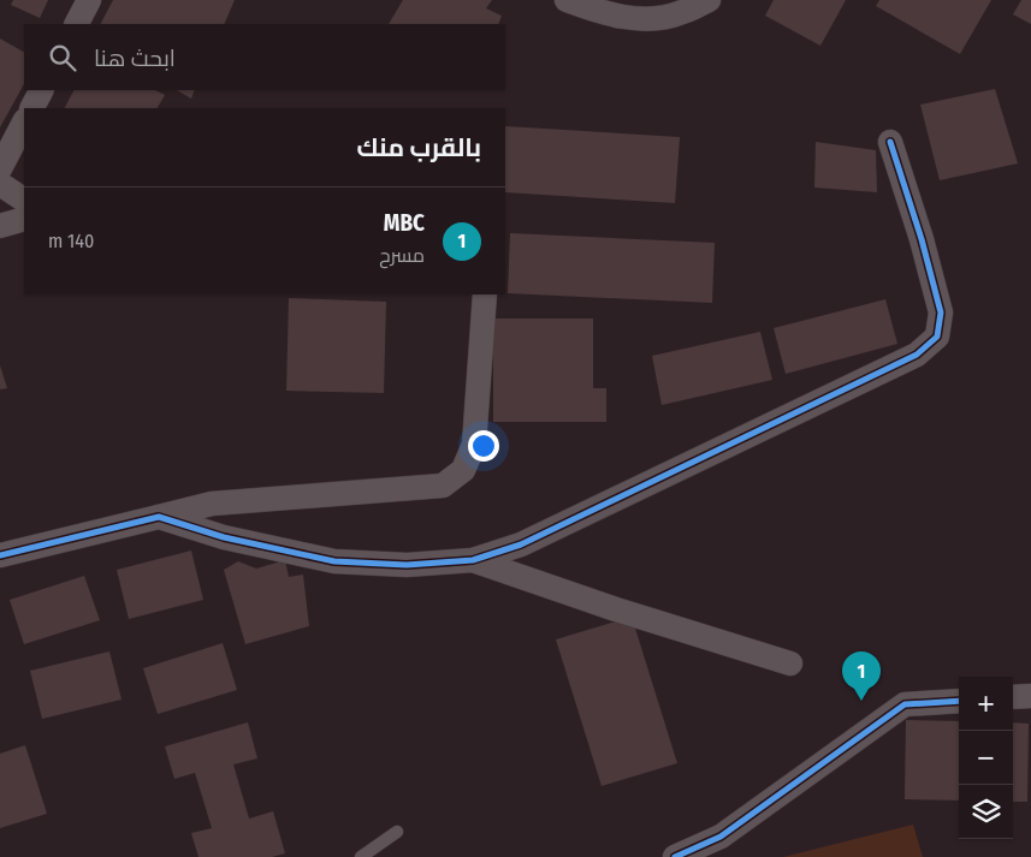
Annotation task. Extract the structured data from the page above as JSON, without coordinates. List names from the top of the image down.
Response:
{
  "page": {
    "search": "ابحث هنا",
    "heading": "بالقرب منك",
    "list": [
      {
        "mark": "1",
        "name": "MBC",
        "note": "مسرح",
        "value": "140 m"
      }
    ],
    "pins": "1",
    "map_buttons": ["+", "−"]
  }
}
